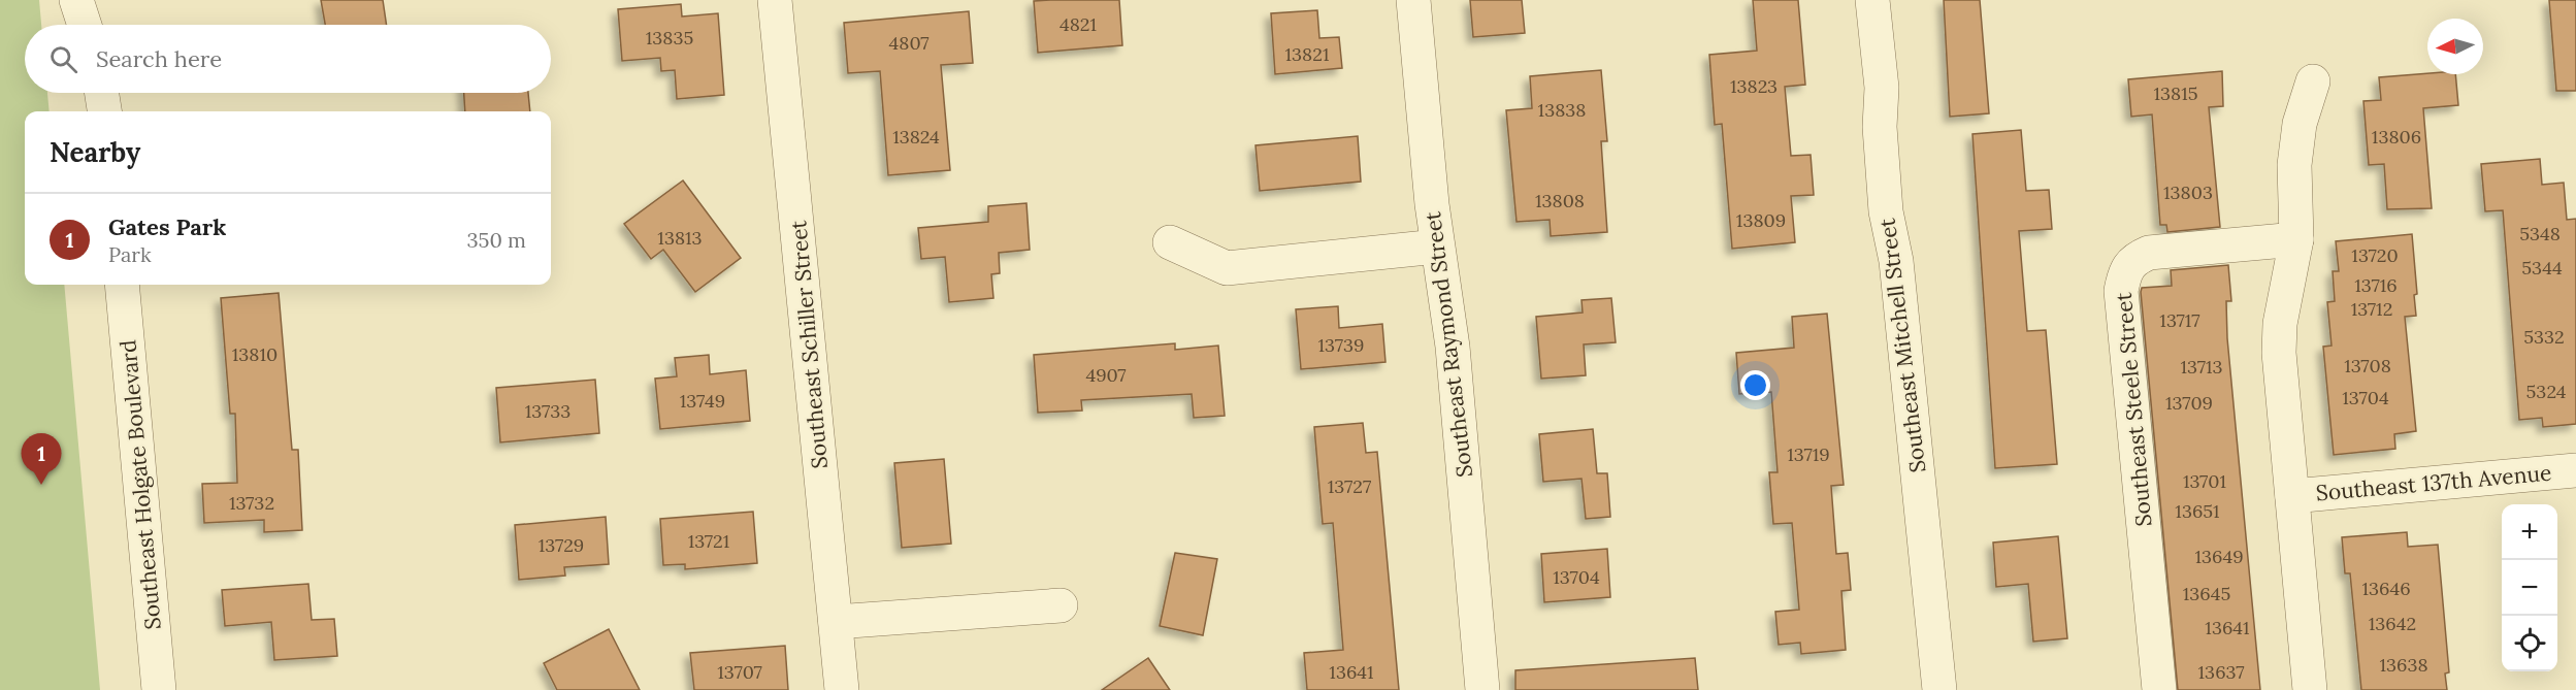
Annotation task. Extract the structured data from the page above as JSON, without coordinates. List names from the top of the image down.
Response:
{
  "streets": {
    "street": [
      "Southeast Schiller Street",
      "Southeast Raymond Street",
      "Southeast Mitchell Street",
      "Southeast Steele Street",
      "Southeast 137th Avenue",
      "Southeast Holgate Boulevard"
    ]
  },
  "house_numbers": [
    "4821",
    "13835",
    "4807",
    "13821",
    "13823",
    "13815",
    "13838",
    "13824",
    "13806",
    "13803",
    "13808",
    "13809",
    "5348",
    "13813",
    "13720",
    "5344",
    "13716",
    "13712",
    "13717",
    "5332",
    "13739",
    "13810",
    "13708",
    "13713",
    "4907",
    "5324",
    "13704",
    "13749",
    "13709",
    "13733",
    "13719",
    "13701",
    "13727",
    "13732",
    "13651",
    "13721",
    "13729",
    "13649",
    "13704",
    "13646",
    "13645",
    "13642",
    "13641",
    "13638",
    "13707",
    "13641",
    "13637"
  ],
  "north": "left",
  "page": {
    "search": "Search here",
    "heading": "Nearby",
    "list": [
      {
        "mark": "1",
        "name": "Gates Park",
        "note": "Park",
        "value": "350 m"
      }
    ],
    "pins": "1",
    "map_buttons": ["+", "−"]
  }
}
